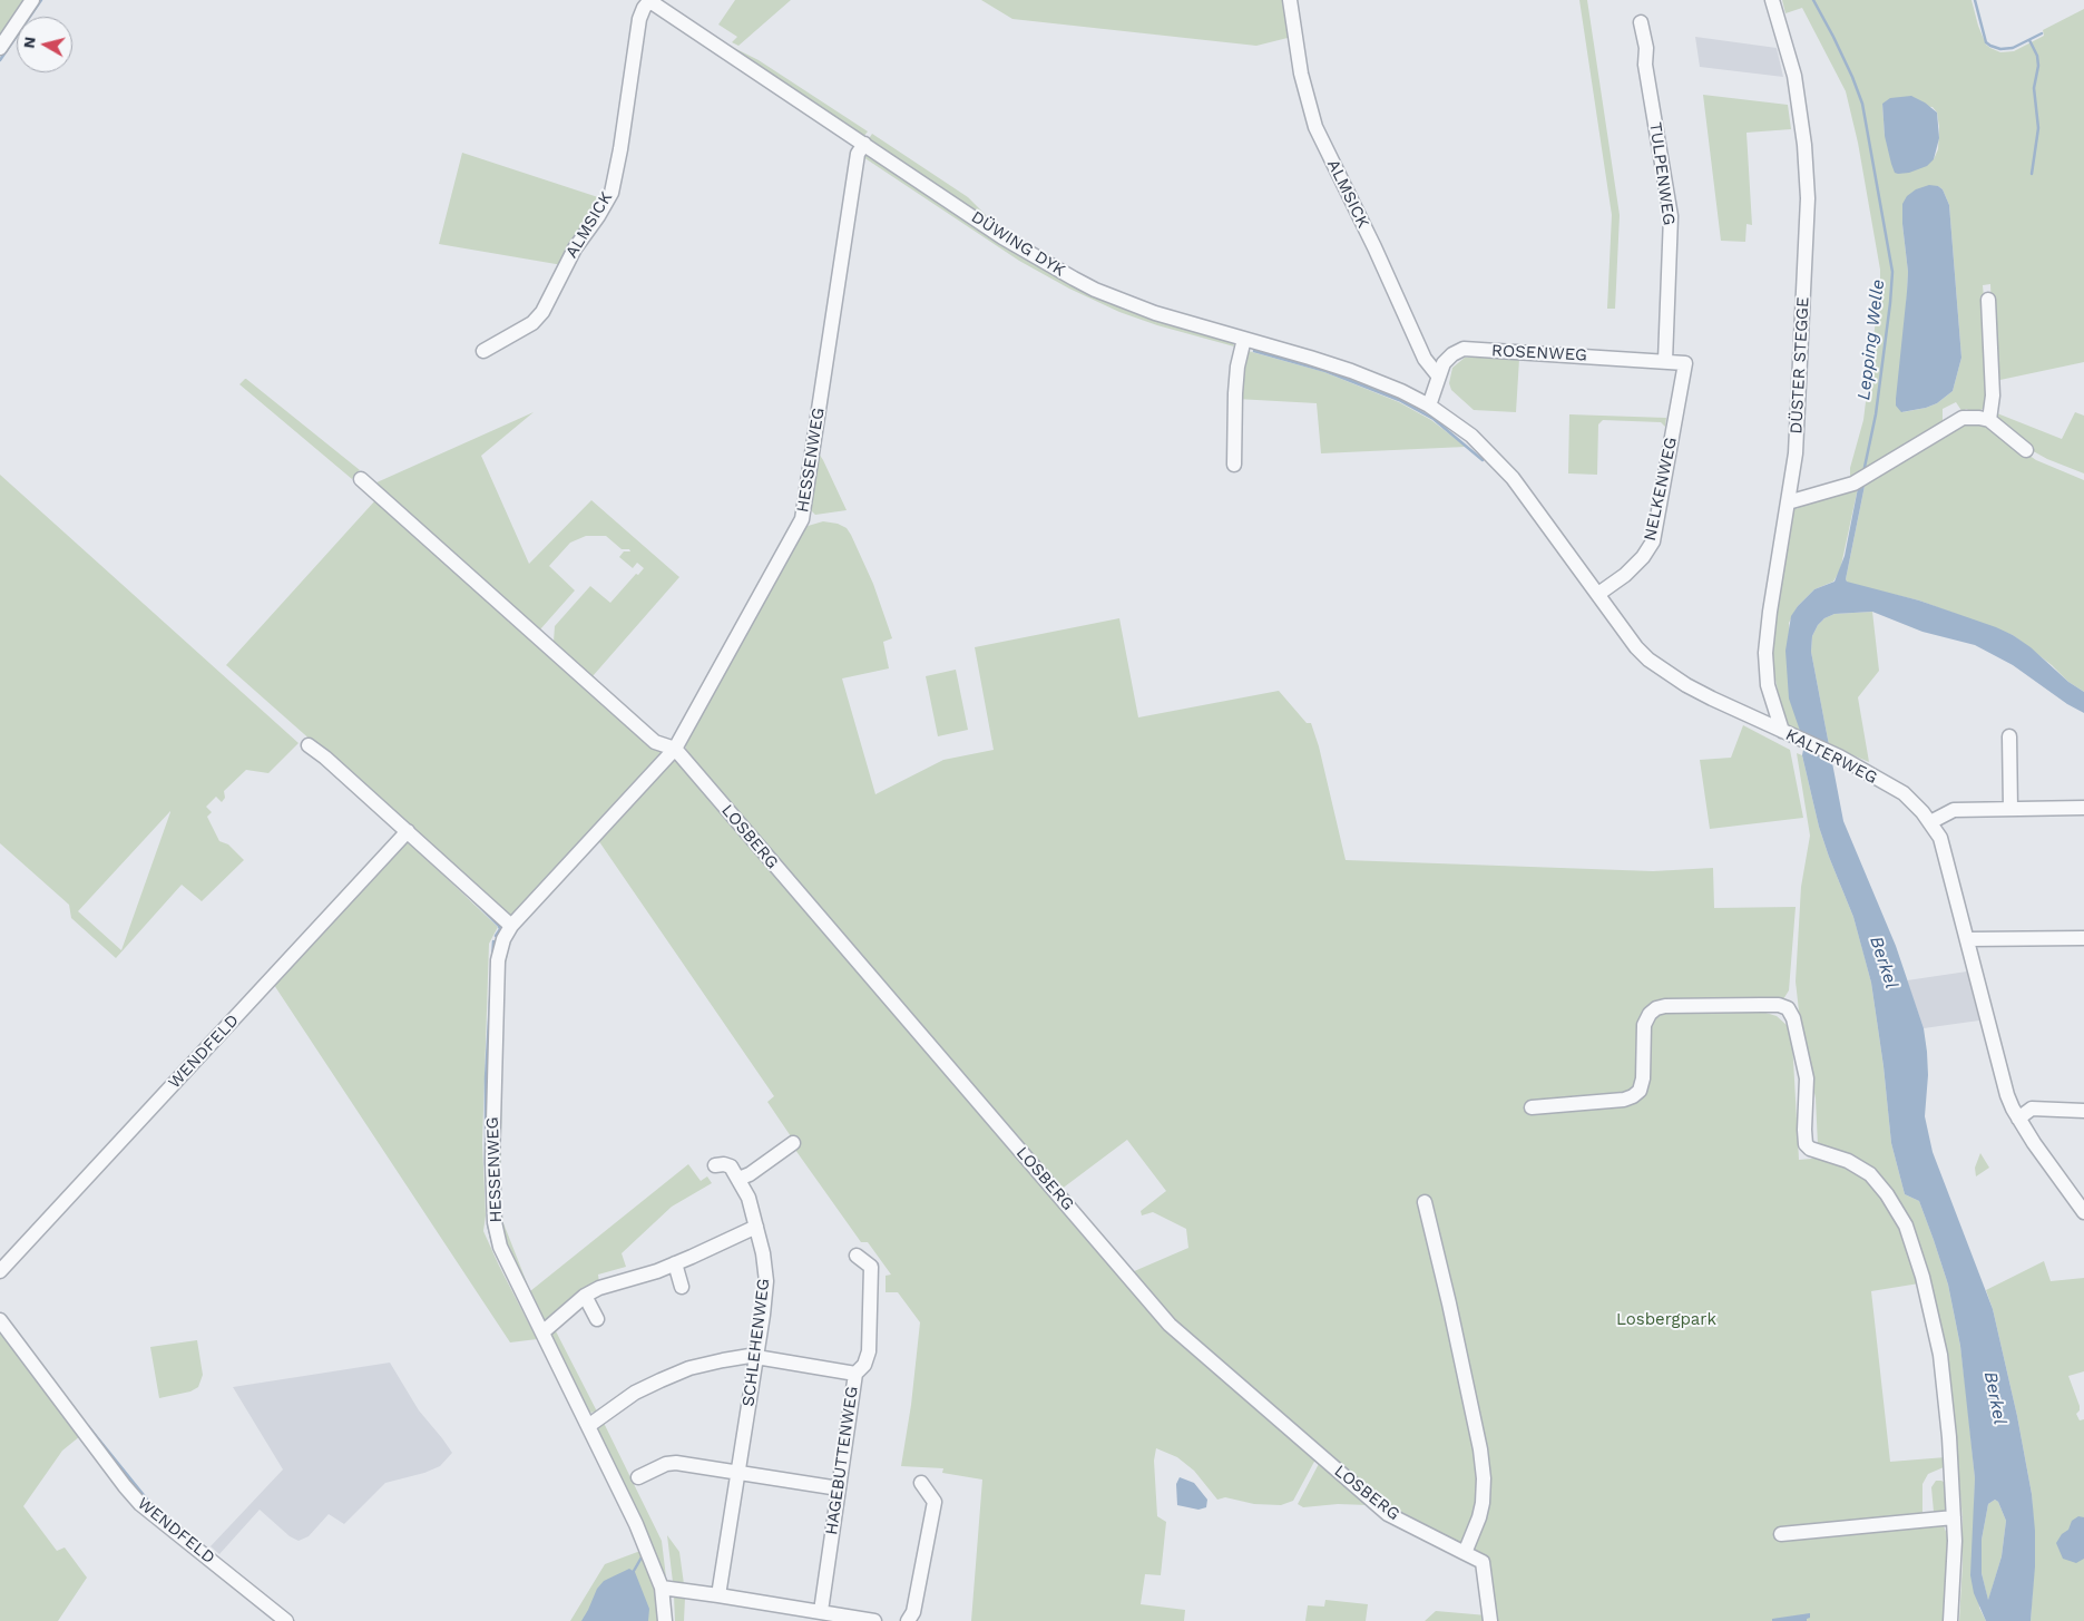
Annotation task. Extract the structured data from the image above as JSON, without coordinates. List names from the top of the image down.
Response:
{
  "streets": {
    "street": [
      "TULPENWEG",
      "ALMSICK",
      "DÜWING DYK",
      "ROSENWEG",
      "DÜSTER STEGGE",
      "HESSENWEG",
      "NELKENWEG",
      "KALTERWEG",
      "LOSBERG",
      "WENDFELD",
      "SCHLEHENWEG",
      "HAGEBUTTENWEG"
    ]
  },
  "crossings": [
    ["TULPENWEG", "ROSENWEG"],
    ["ALMSICK", "DÜWING DYK"],
    ["ALMSICK", "ROSENWEG"],
    ["DÜWING DYK", "ROSENWEG"],
    ["DÜWING DYK", "HESSENWEG"],
    ["DÜWING DYK", "KALTERWEG"],
    ["ROSENWEG", "NELKENWEG"],
    ["ROSENWEG", "KALTERWEG"],
    ["DÜSTER STEGGE", "KALTERWEG"],
    ["HESSENWEG", "LOSBERG"],
    ["NELKENWEG", "KALTERWEG"]
  ],
  "water": ["Lepping Welle", "Berkel"],
  "parks": ["Losbergpark"],
  "north": "left"
}
